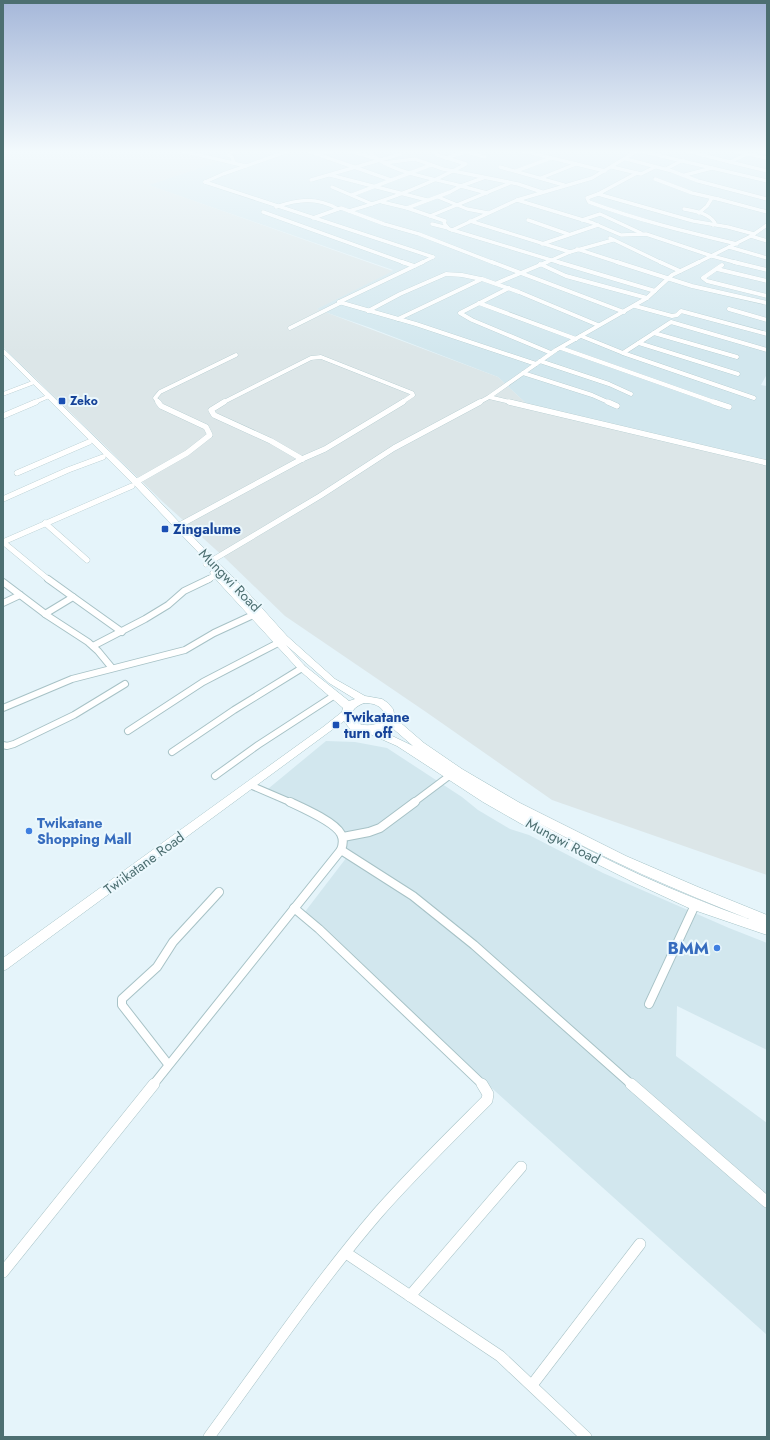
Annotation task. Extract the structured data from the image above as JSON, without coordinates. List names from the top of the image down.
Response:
{
  "streets": {
    "main road": ["Mungwi Road", "Twiikatane Road"]
  },
  "crossings": [
    ["Mungwi Road", "Twiikatane Road"]
  ],
  "places": {
    "transit": ["Zeko", "Zingalume", "Twikatane turn off"],
    "other": ["Twikatane Shopping Mall", "BMM"]
  }
}
